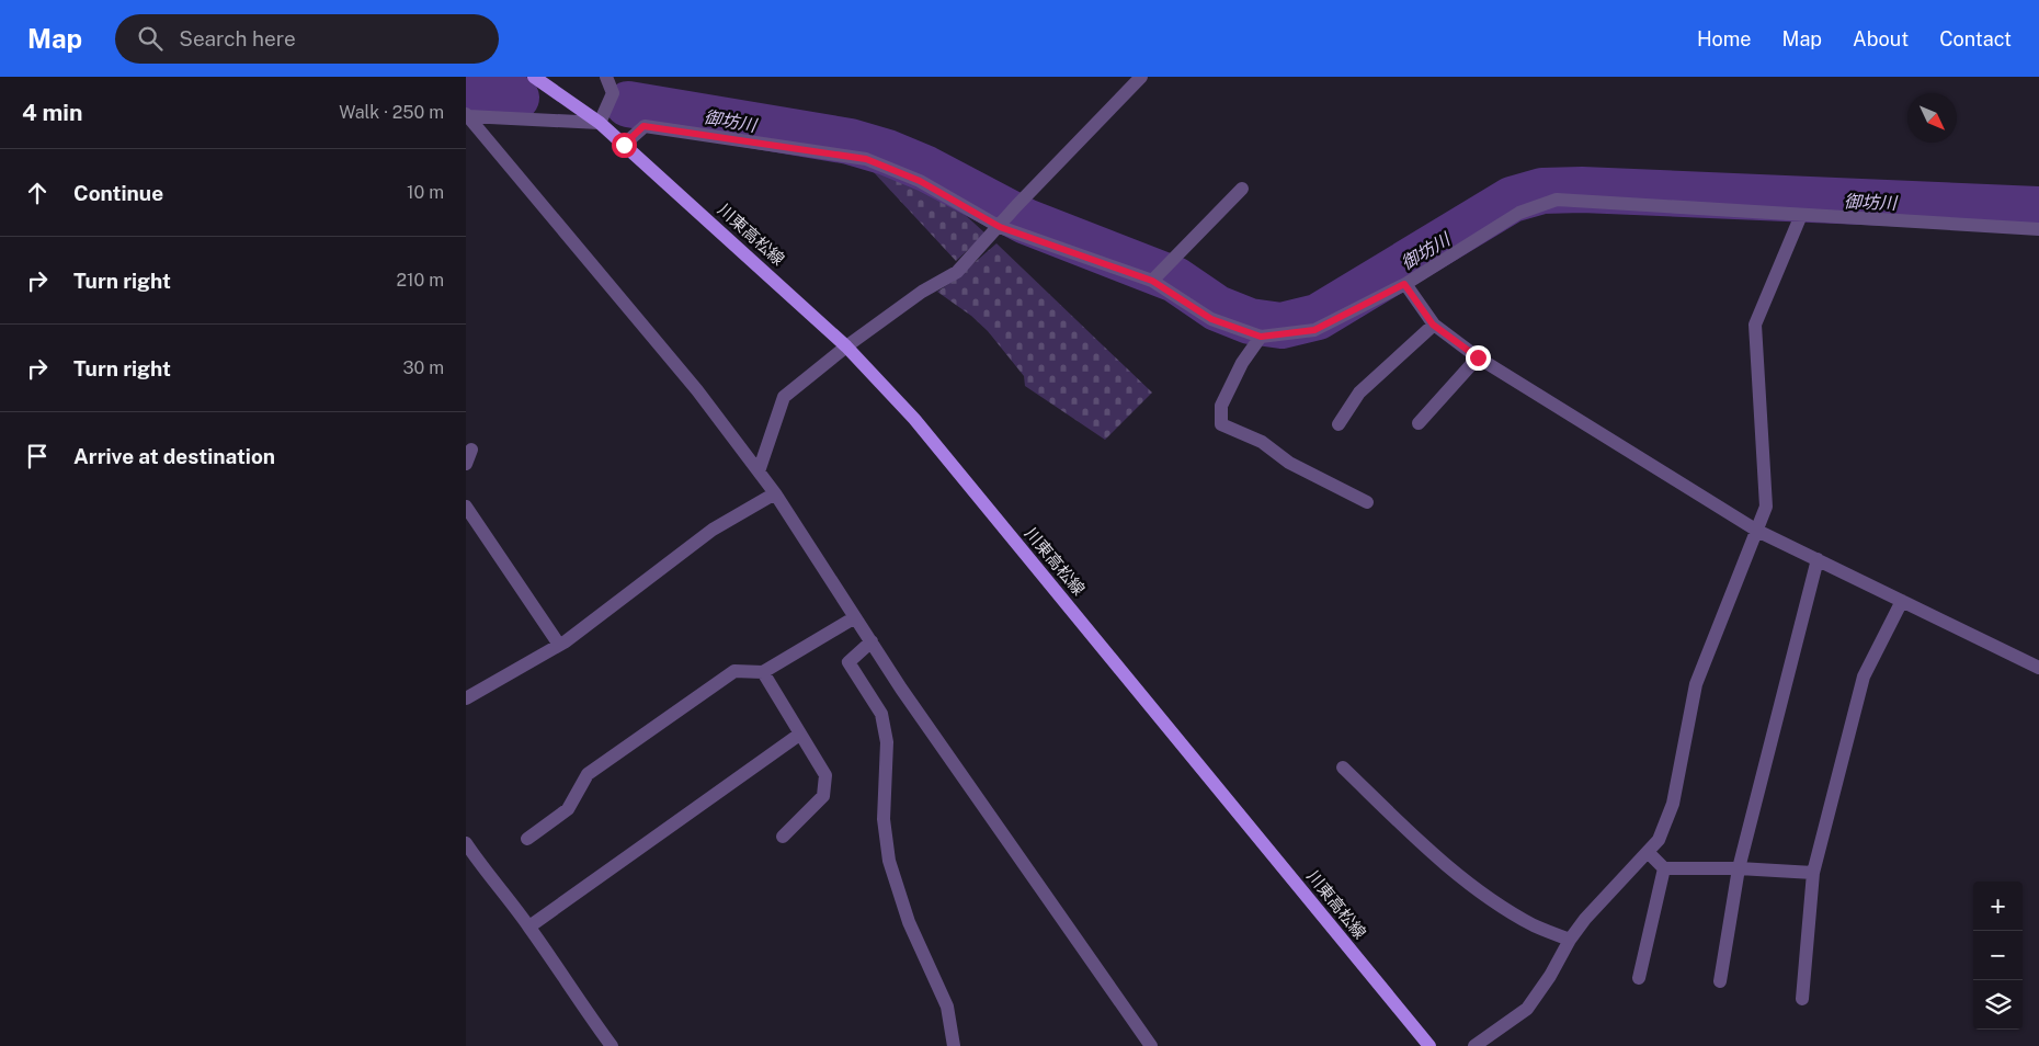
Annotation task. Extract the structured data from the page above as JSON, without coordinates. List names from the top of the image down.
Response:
{
  "streets": {
    "main road": ["川東高松線"]
  },
  "water": ["御坊川"],
  "north": "bottom right",
  "page": {
    "header": "Map",
    "search": "Search here",
    "nav": [
      "Home",
      "Map",
      "About",
      "Contact"
    ],
    "heading": ["4 min", "Walk · 250 m"],
    "list": [
      ["Continue", "10 m"],
      ["Turn right", "210 m"],
      ["Turn right", "30 m"],
      "Arrive at destination"
    ],
    "map_buttons": ["+", "−"]
  }
}
